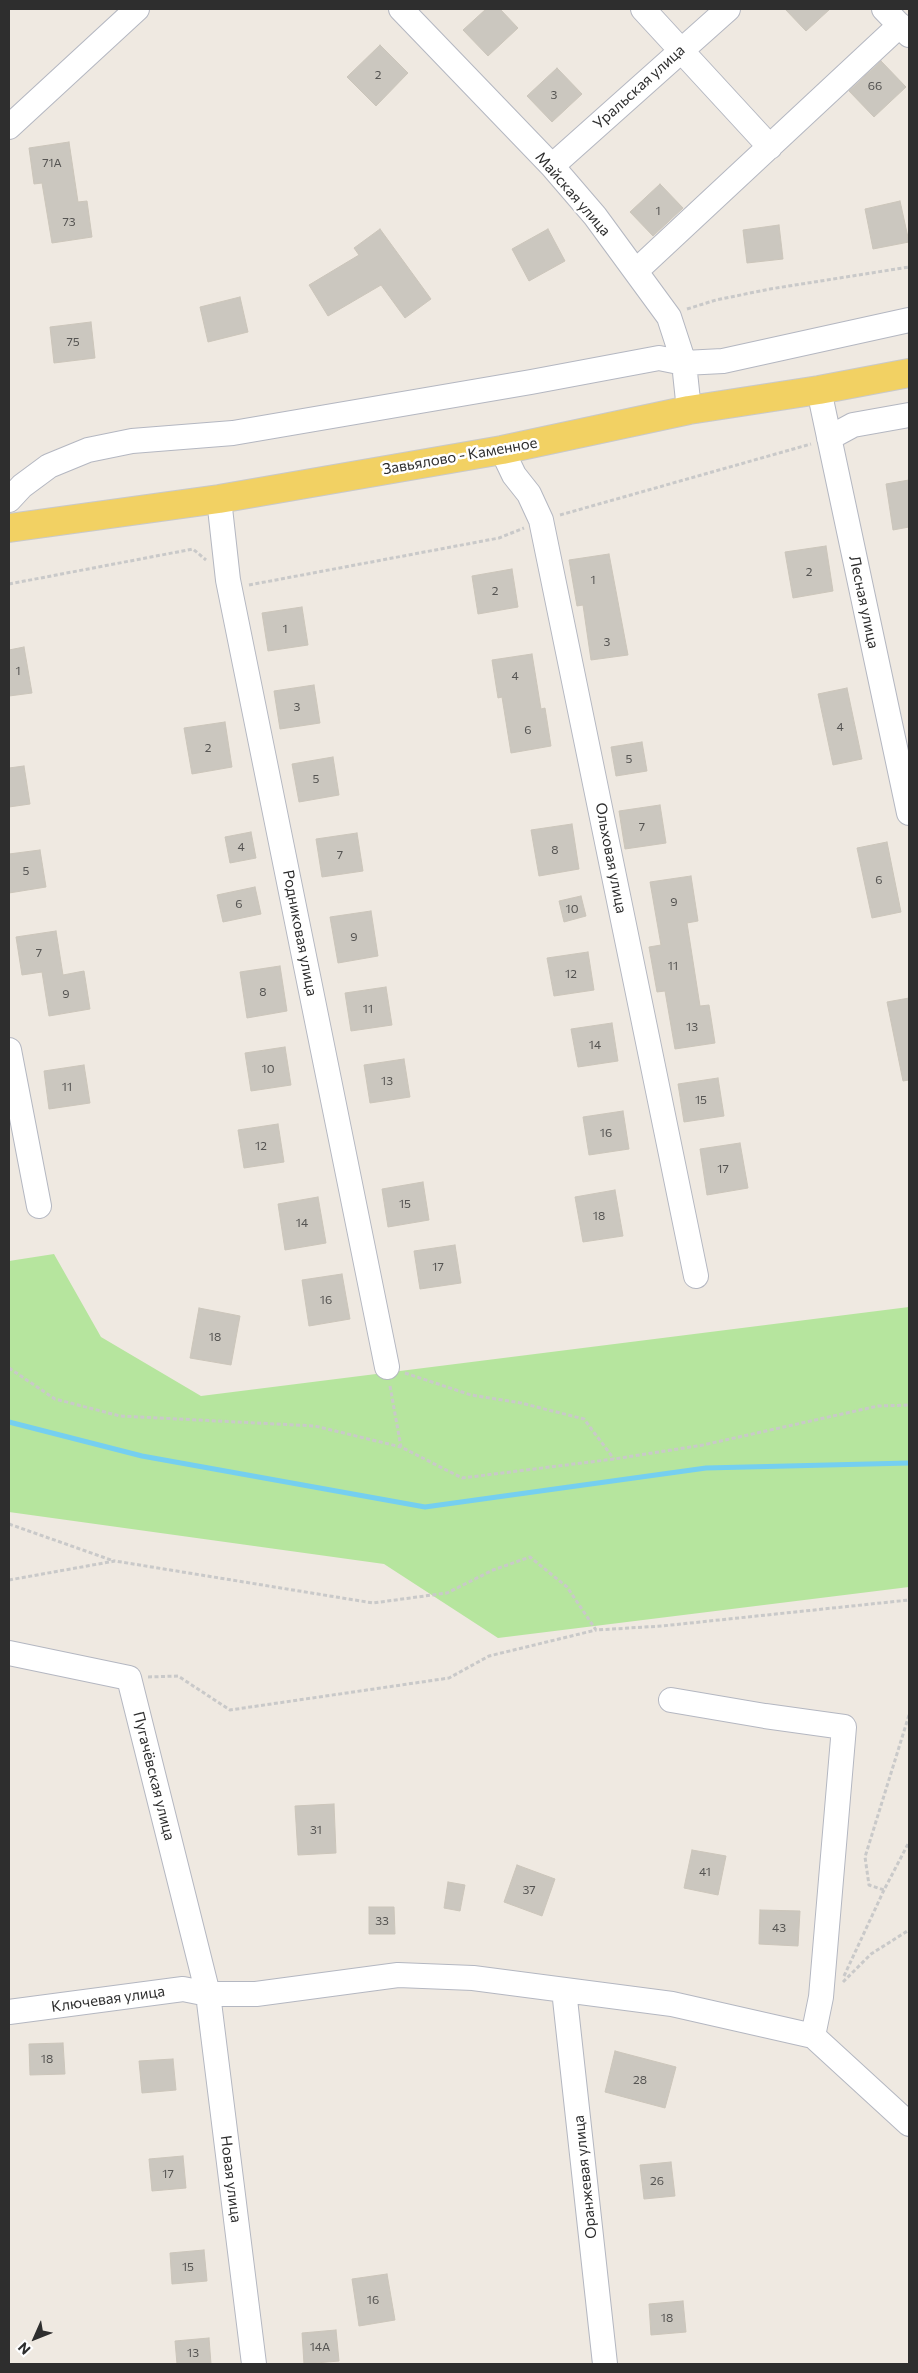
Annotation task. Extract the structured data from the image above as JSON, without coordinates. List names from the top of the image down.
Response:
{
  "streets": {
    "main road": ["Завьялово - Каменное"],
    "street": [
      "Уральская улица",
      "Майская улица",
      "Лесная улица",
      "Ольховая улица",
      "Родниковая улица",
      "Пугачёвская улица",
      "Ключевая улица",
      "Оранжевая улица",
      "Новая улица"
    ]
  },
  "crossings": [
    ["Уральская улица", "Майская улица"],
    ["Майская улица", "Завьялово - Каменное"],
    ["Завьялово - Каменное", "Лесная улица"],
    ["Завьялово - Каменное", "Ольховая улица"],
    ["Завьялово - Каменное", "Родниковая улица"],
    ["Пугачёвская улица", "Ключевая улица"],
    ["Пугачёвская улица", "Новая улица"],
    ["Ключевая улица", "Оранжевая улица"],
    ["Ключевая улица", "Новая улица"]
  ],
  "house_numbers": [
    "2",
    "66",
    "3",
    "71А",
    "1",
    "73",
    "75",
    "2",
    "1",
    "2",
    "1",
    "3",
    "1",
    "4",
    "3",
    "4",
    "6",
    "2",
    "5",
    "5",
    "7",
    "4",
    "8",
    "7",
    "5",
    "6",
    "9",
    "6",
    "10",
    "9",
    "7",
    "11",
    "12",
    "8",
    "9",
    "11",
    "13",
    "14",
    "10",
    "13",
    "11",
    "15",
    "16",
    "12",
    "17",
    "15",
    "18",
    "14",
    "17",
    "16",
    "18",
    "31",
    "41",
    "37",
    "33",
    "43",
    "18",
    "28",
    "17",
    "26",
    "15",
    "16",
    "18",
    "14А",
    "13"
  ],
  "north": "bottom left"
}
